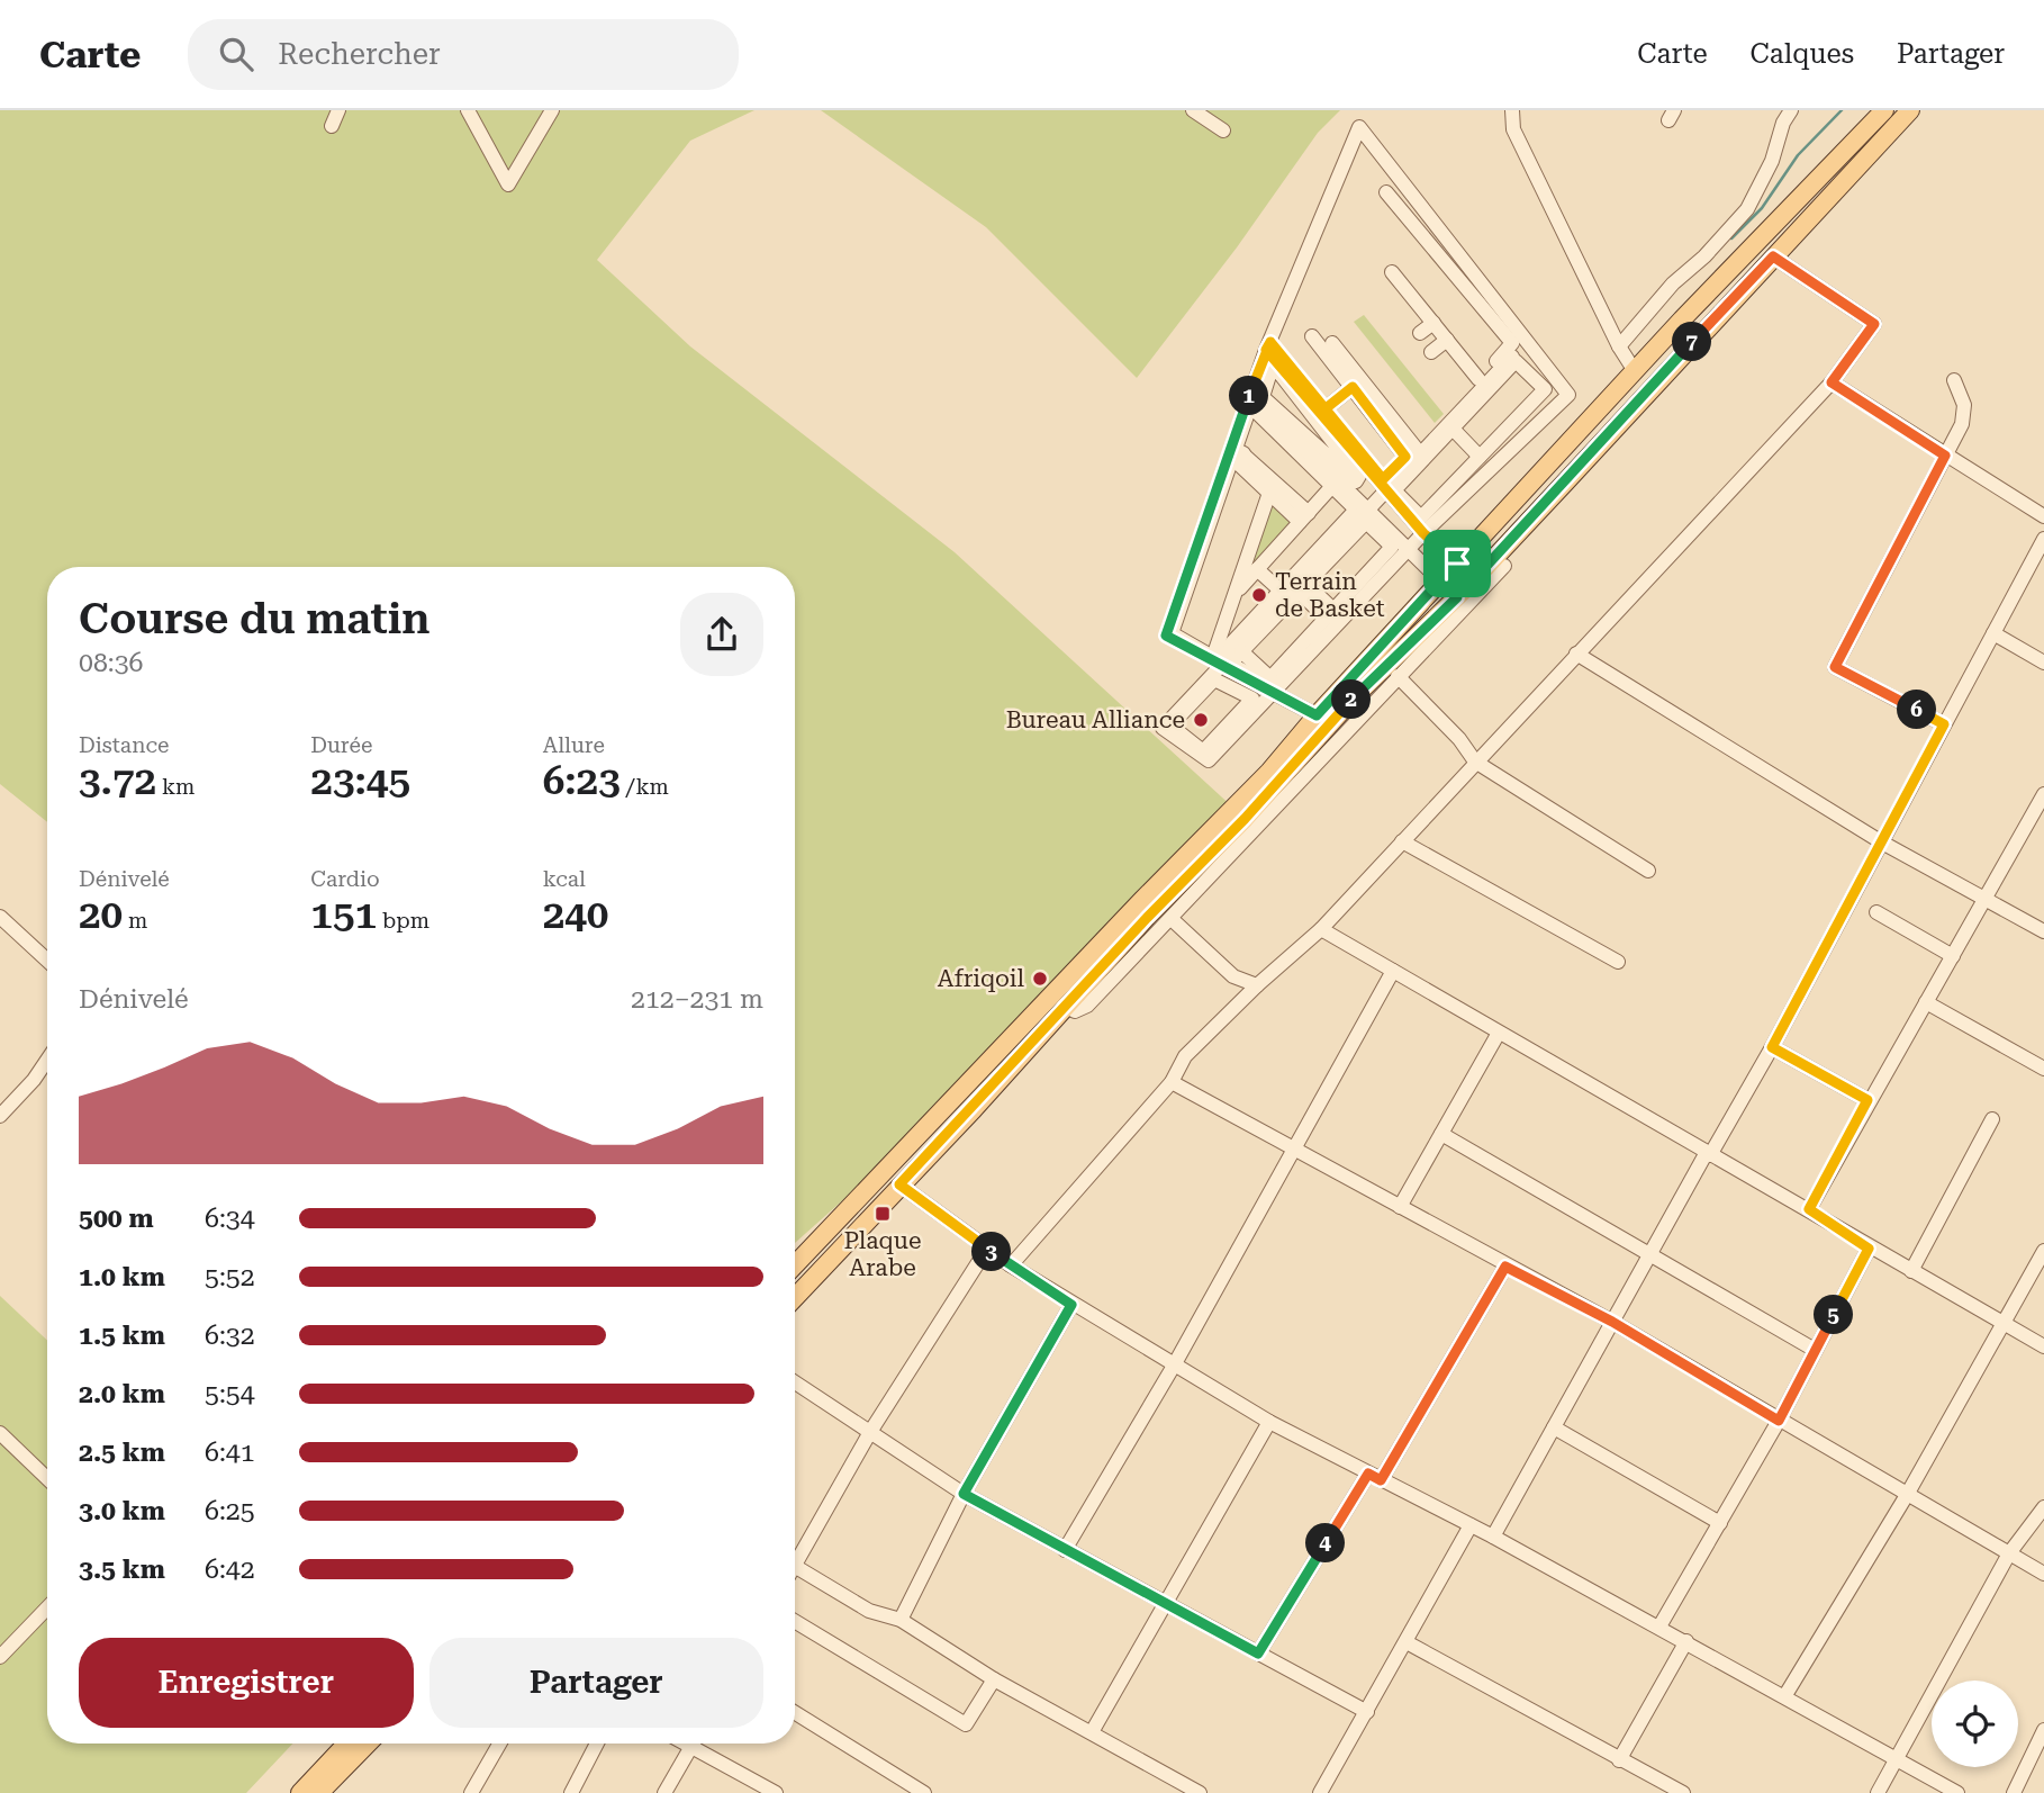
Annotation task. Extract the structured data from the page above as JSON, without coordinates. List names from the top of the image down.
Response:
{
  "places": {
    "other": ["Terrain de Basket", "Bureau Alliance", "Afriqoil"],
    "transit": ["Plaque Arabe"]
  },
  "page": {
    "header": "Carte",
    "search": "Rechercher",
    "nav": ["Carte", "Calques", "Partager"],
    "pins": [
      "7",
      "1",
      "2",
      "6",
      "3",
      "5",
      "4"
    ],
    "heading": ["Course du matin", "08:36"],
    "stats": [
      ["Distance", "3.72 km"],
      ["Durée", "23:45"],
      ["Allure", "6:23 /km"],
      ["Dénivelé", "20 m"],
      ["Cardio", "151 bpm"],
      ["kcal", "240"]
    ],
    "chart": ["Dénivelé", "212–231 m"],
    "list": [
      {
        "name": "500 m",
        "note": "6:34"
      },
      {
        "name": "1.0 km",
        "note": "5:52"
      },
      {
        "name": "1.5 km",
        "note": "6:32"
      },
      {
        "name": "2.0 km",
        "note": "5:54"
      },
      {
        "name": "2.5 km",
        "note": "6:41"
      },
      {
        "name": "3.0 km",
        "note": "6:25"
      },
      {
        "name": "3.5 km",
        "note": "6:42"
      }
    ],
    "buttons": ["Enregistrer", "Partager"]
  }
}
